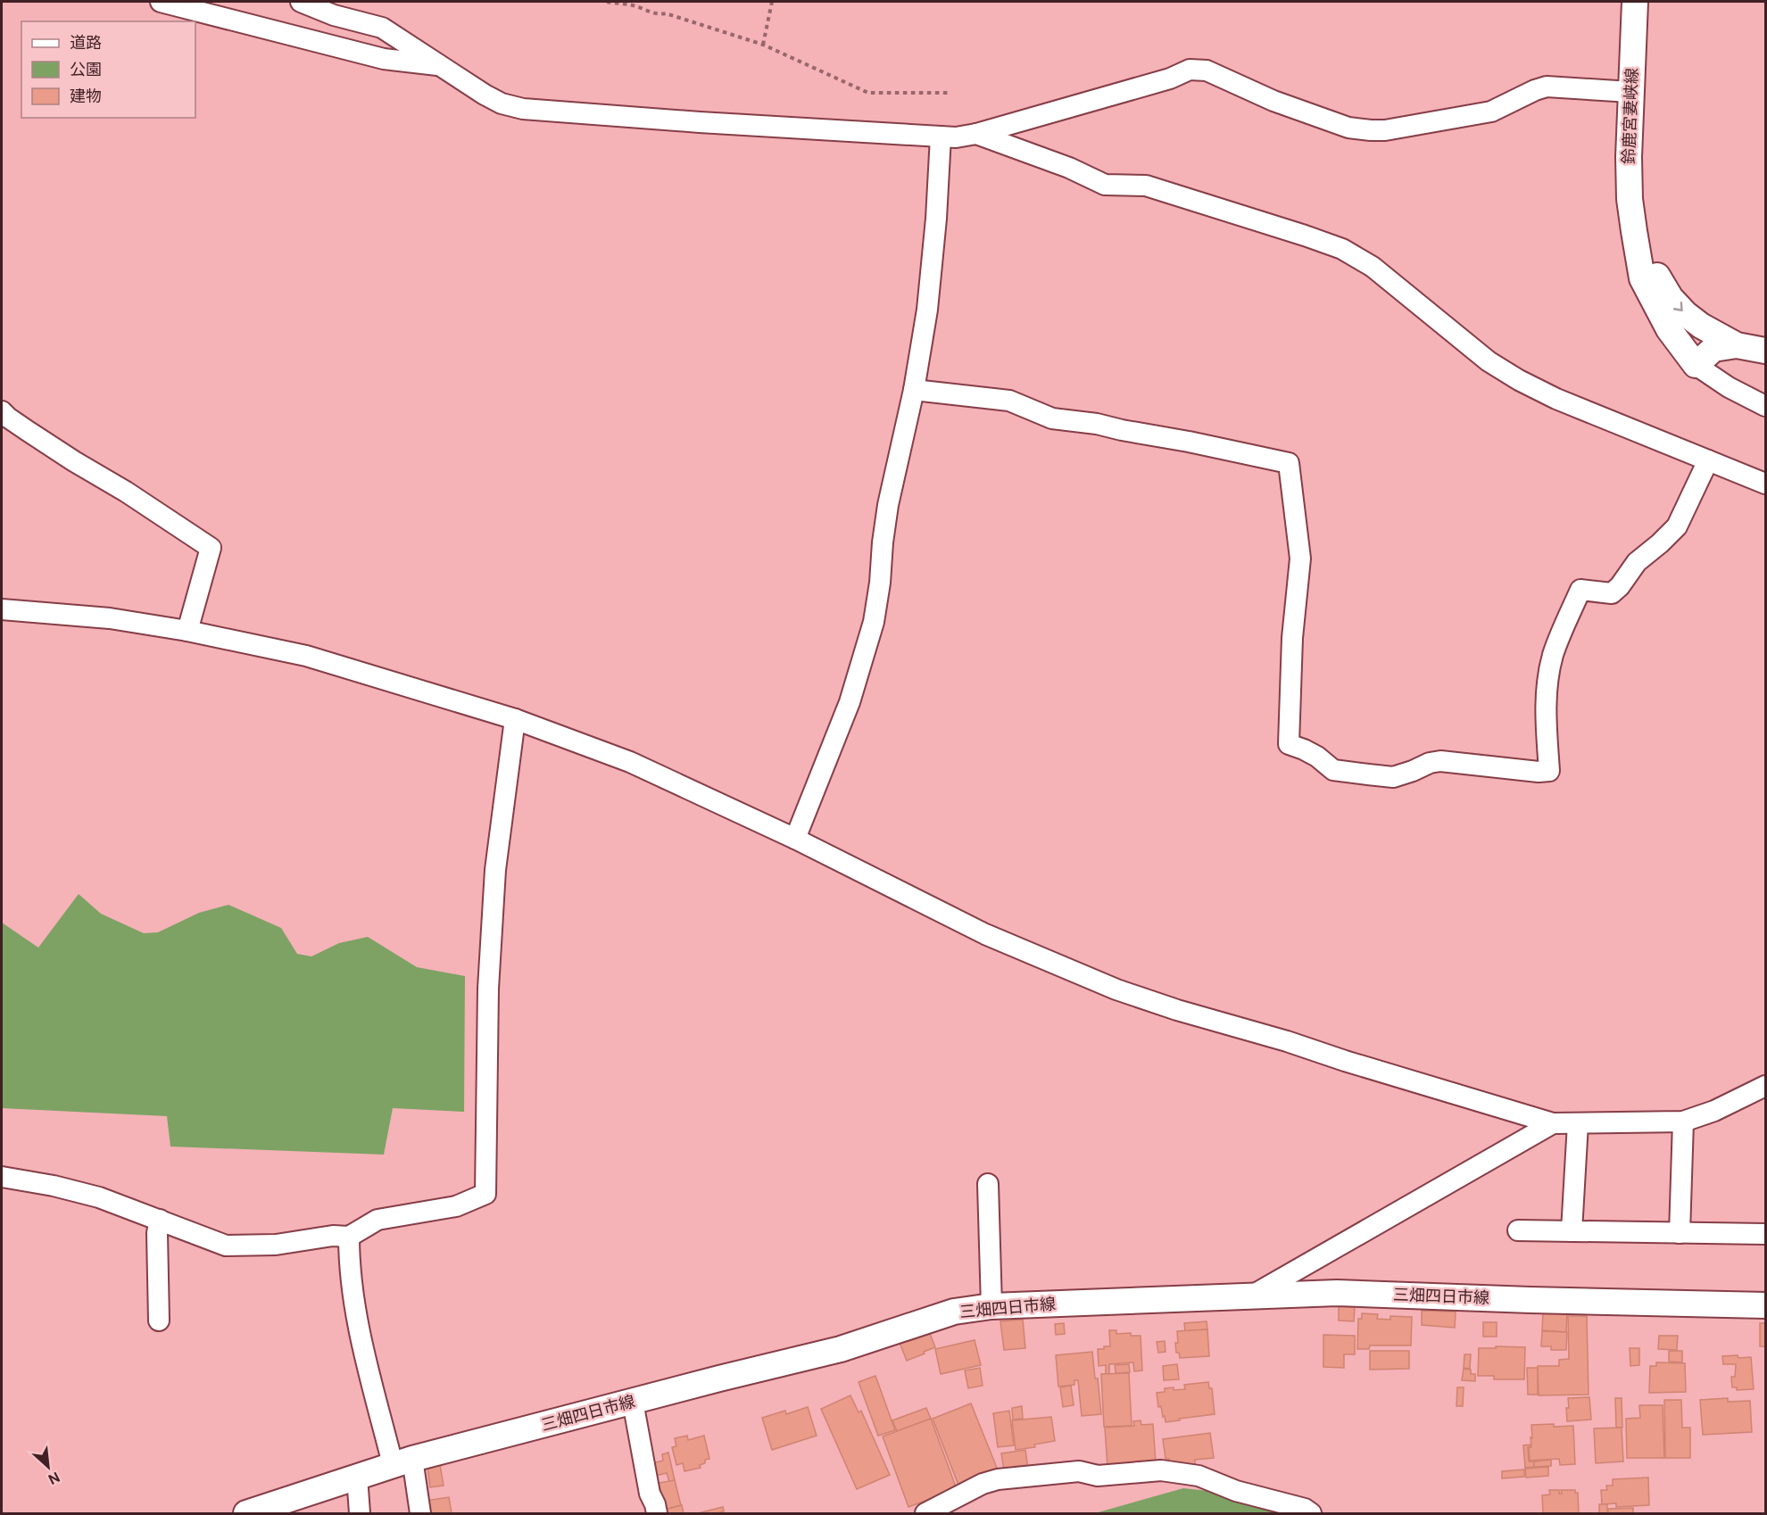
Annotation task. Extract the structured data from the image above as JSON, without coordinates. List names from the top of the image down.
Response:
{
  "streets": {
    "main road": ["鈴鹿宮妻峡線", "三畑四日市線"]
  },
  "legend": ["道路", "公園", "建物"],
  "north": "bottom right"
}
